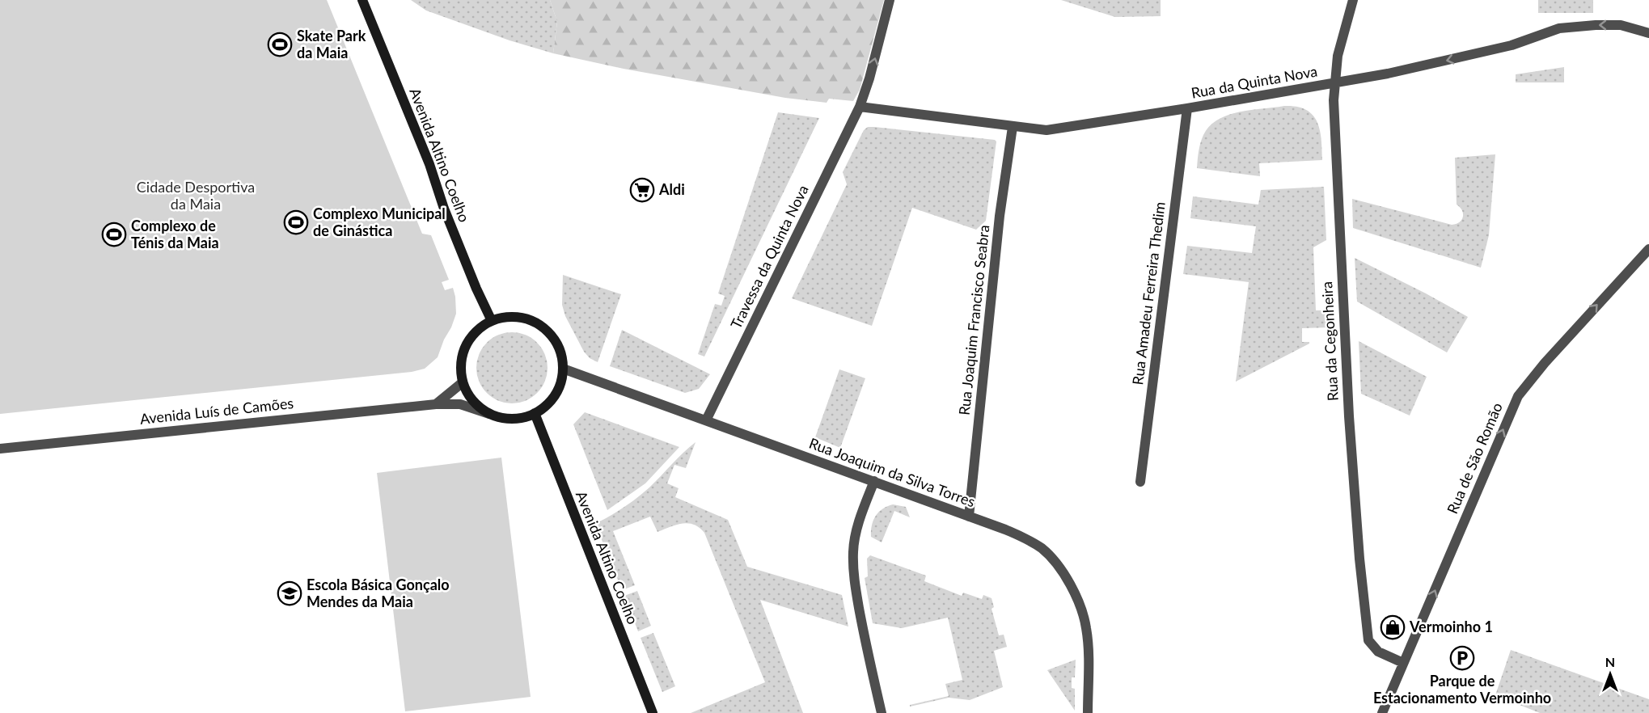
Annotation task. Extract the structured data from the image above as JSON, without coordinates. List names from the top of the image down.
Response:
{
  "streets": {
    "main road": ["Avenida Altino Coelho"],
    "street": [
      "Rua da Quinta Nova",
      "Travessa da Quinta Nova",
      "Rua Amadeu Ferreira Thedim",
      "Rua Joaquim Francisco Seabra",
      "Rua da Cegonheira",
      "Avenida Luís de Camões",
      "Rua de São Romão",
      "Rua Joaquim da Silva Torres"
    ]
  },
  "crossings": [
    ["Rua da Quinta Nova", "Travessa da Quinta Nova"],
    ["Rua da Quinta Nova", "Rua Amadeu Ferreira Thedim"],
    ["Rua da Quinta Nova", "Rua Joaquim Francisco Seabra"],
    ["Rua da Quinta Nova", "Rua da Cegonheira"],
    ["Avenida Altino Coelho", "Avenida Luís de Camões"],
    ["Avenida Altino Coelho", "Rua Joaquim da Silva Torres"],
    ["Travessa da Quinta Nova", "Rua Joaquim da Silva Torres"],
    ["Rua Joaquim Francisco Seabra", "Rua Joaquim da Silva Torres"],
    ["Rua da Cegonheira", "Rua de São Romão"],
    ["Avenida Luís de Camões", "Rua Joaquim da Silva Torres"]
  ],
  "one_way": ["Rua da Quinta Nova", "Rua de São Romão"],
  "parks": ["Cidade Desportiva da Maia"],
  "places": {
    "sports": ["Skate Park da Maia", "Complexo Municipal de Ginástica", "Complexo de Ténis da Maia"],
    "supermarket": ["Aldi"],
    "school or university": ["Escola Básica Gonçalo Mendes da Maia"],
    "shop": ["Vermoinho 1"],
    "parking": ["Parque de Estacionamento Vermoinho"]
  },
  "north": "top"
}
